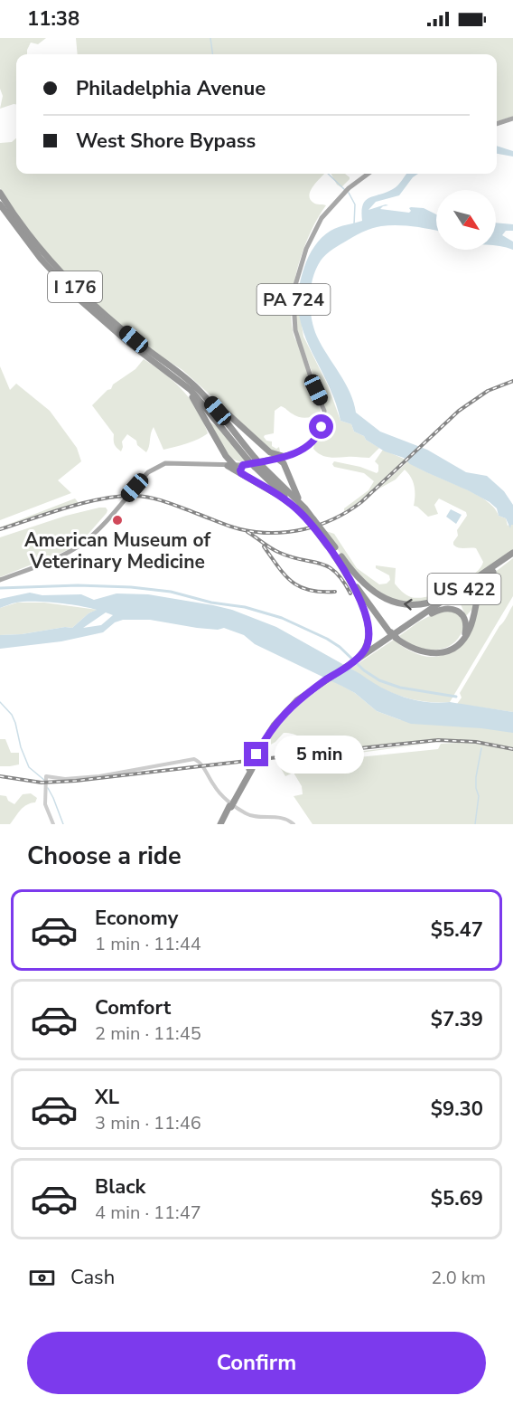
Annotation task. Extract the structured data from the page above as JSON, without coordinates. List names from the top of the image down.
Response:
{
  "streets": {
    "highway": ["I 176", "US 422"],
    "main road": ["PA 724"]
  },
  "crossings": [
    ["I 176", "PA 724"]
  ],
  "places": ["American Museum of Veterinary Medicine"],
  "north": "bottom right",
  "page": {
    "status": "11:38",
    "banner": ["Philadelphia Avenue", "West Shore Bypass"],
    "bubble": "5 min",
    "heading": "Choose a ride",
    "list": [
      {
        "name": "Economy",
        "note": "1 min · 11:44",
        "value": "$5.47"
      },
      {
        "name": "Comfort",
        "note": "2 min · 11:45",
        "value": "$7.39"
      },
      {
        "name": "XL",
        "note": "3 min · 11:46",
        "value": "$9.30"
      },
      {
        "name": "Black",
        "note": "4 min · 11:47",
        "value": "$5.69"
      }
    ],
    "pay": ["Cash", "2.0 km"],
    "buttons": "Confirm"
  }
}
